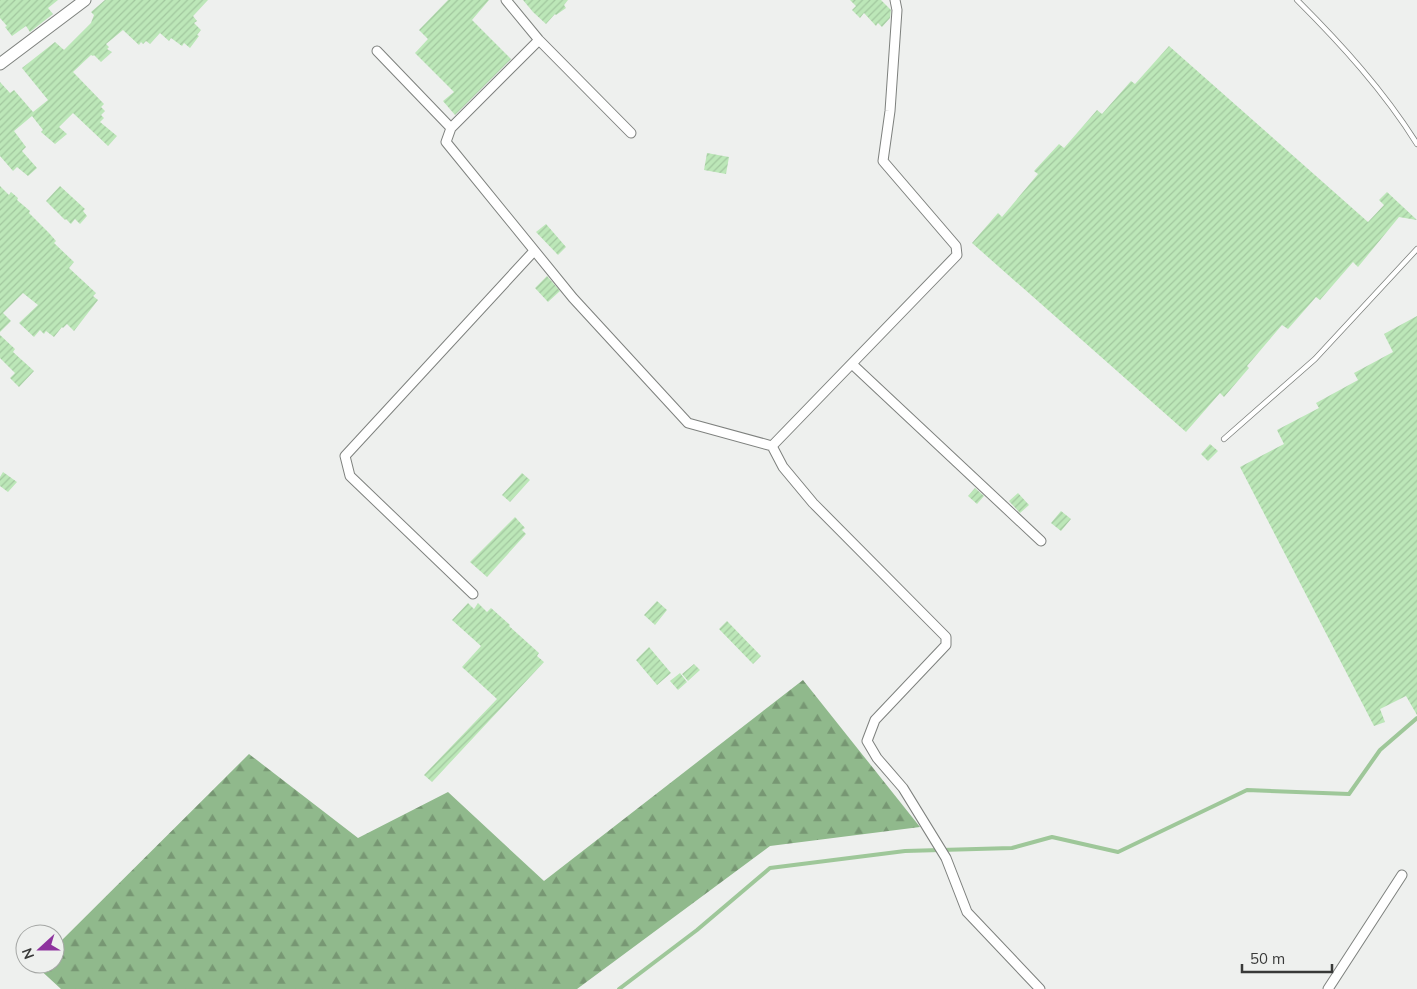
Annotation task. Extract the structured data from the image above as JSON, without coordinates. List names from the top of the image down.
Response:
{
  "scale_bar": "50 m",
  "north": "left"
}
